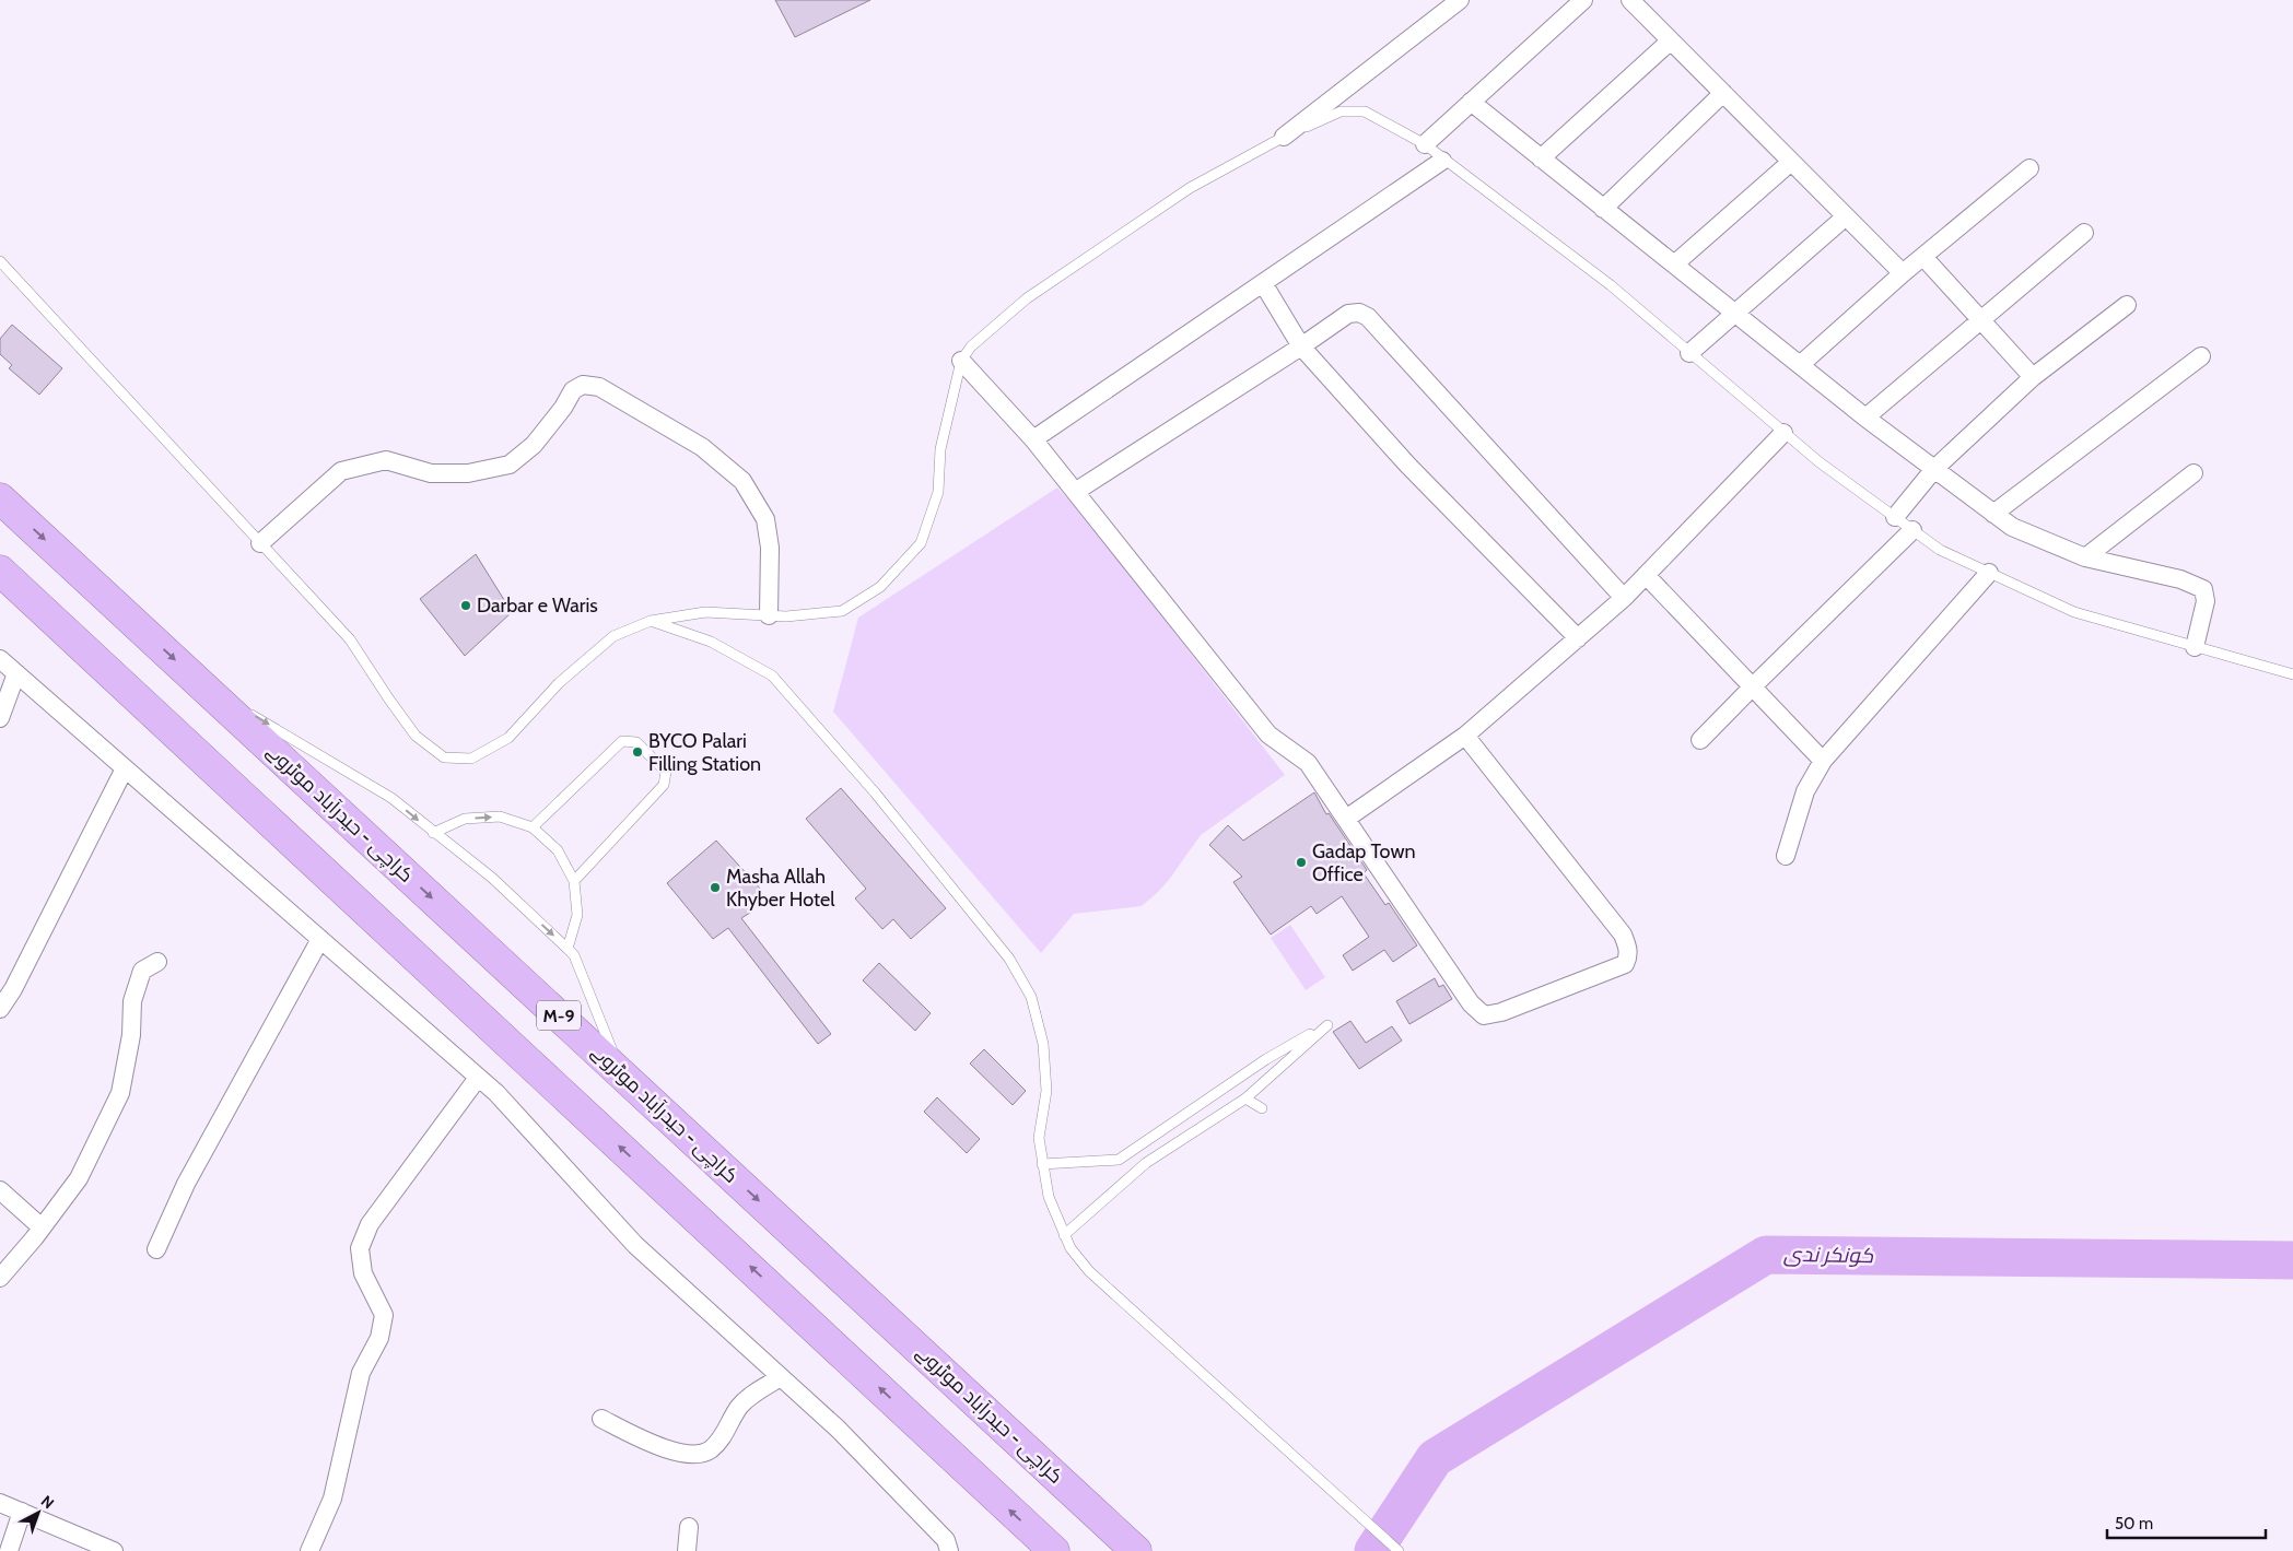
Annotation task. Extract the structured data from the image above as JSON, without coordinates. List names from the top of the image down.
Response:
{
  "streets": {
    "highway": ["کراچی - حیدرآباد موٹروے", "M-9"]
  },
  "water": ["کونکر ندی"],
  "places": [
    "Darbar e Waris",
    "BYCO Palari Filling Station",
    "Gadap Town Office",
    "Masha Allah Khyber Hotel"
  ],
  "scale_bar": "50 m",
  "north": "top right"
}
